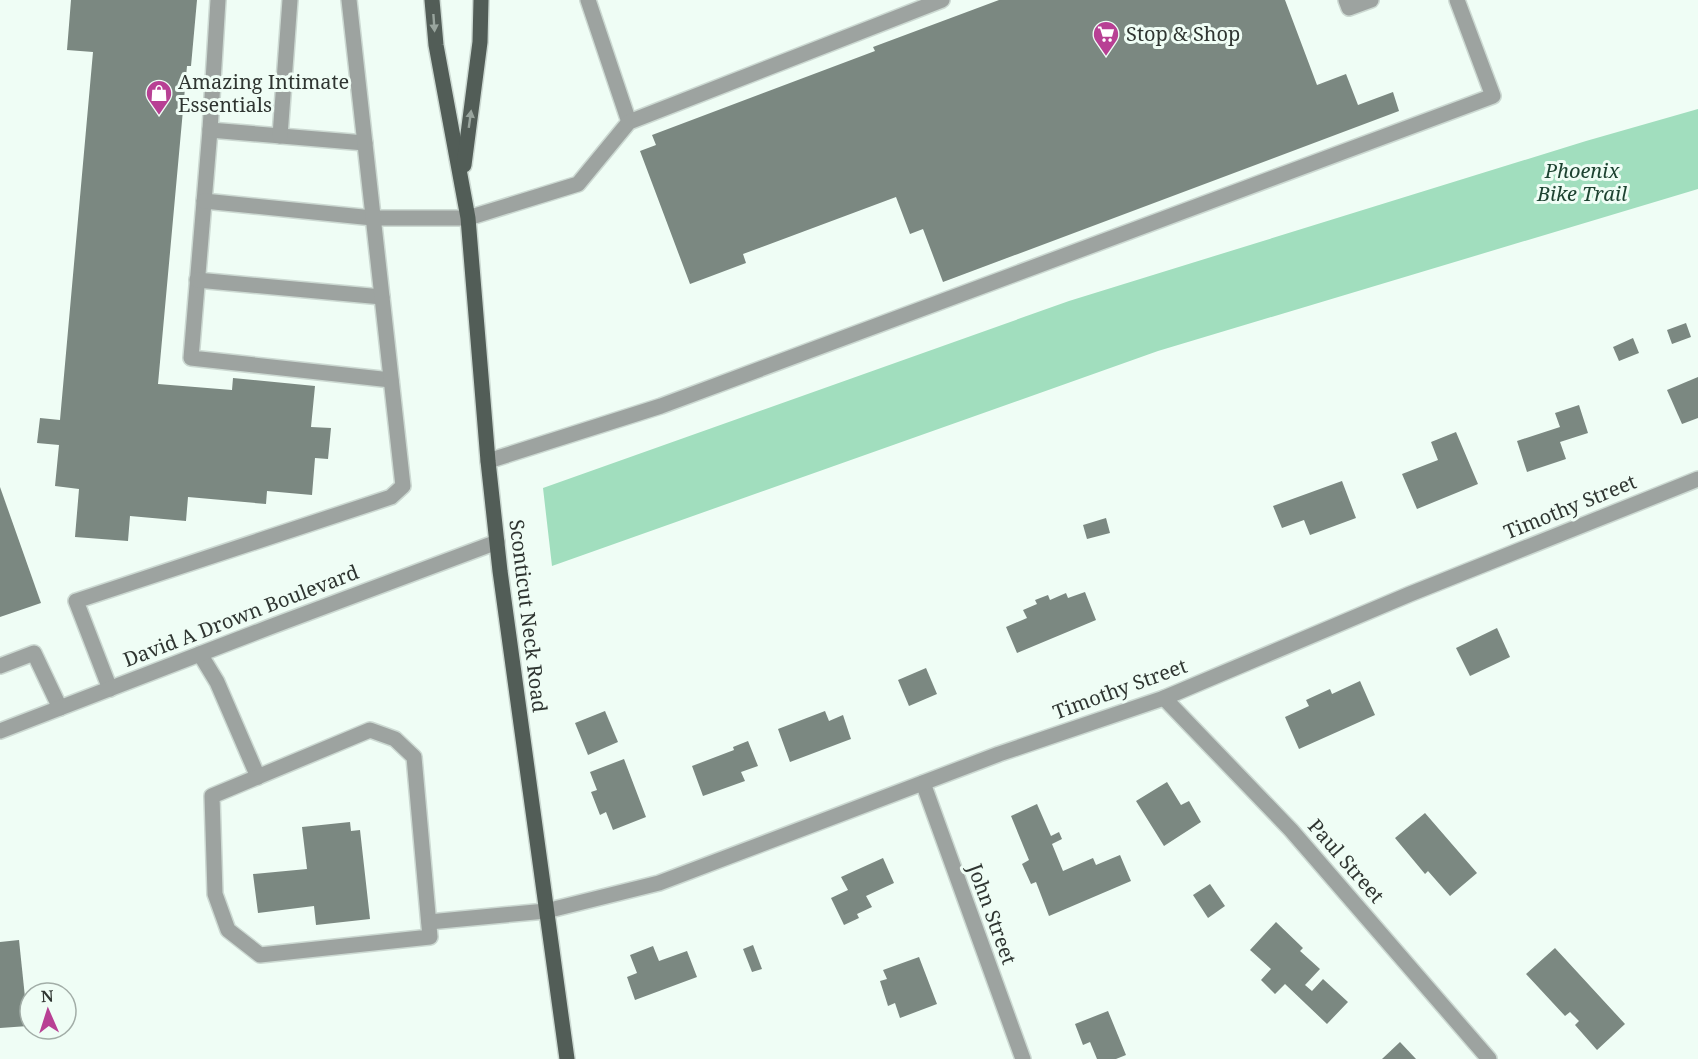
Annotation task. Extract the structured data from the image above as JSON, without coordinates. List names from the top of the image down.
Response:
{
  "streets": {
    "main road": ["Sconticut Neck Road"],
    "street": [
      "Timothy Street",
      "David A Drown Boulevard",
      "Paul Street",
      "John Street"
    ]
  },
  "crossings": [
    ["Timothy Street", "Sconticut Neck Road"],
    ["Timothy Street", "Paul Street"],
    ["Timothy Street", "John Street"],
    ["David A Drown Boulevard", "Sconticut Neck Road"]
  ],
  "parks": ["Phoenix Bike Trail"],
  "places": {
    "supermarket": ["Stop & Shop"],
    "shop": ["Amazing Intimate Essentials"]
  },
  "north": "top"
}
